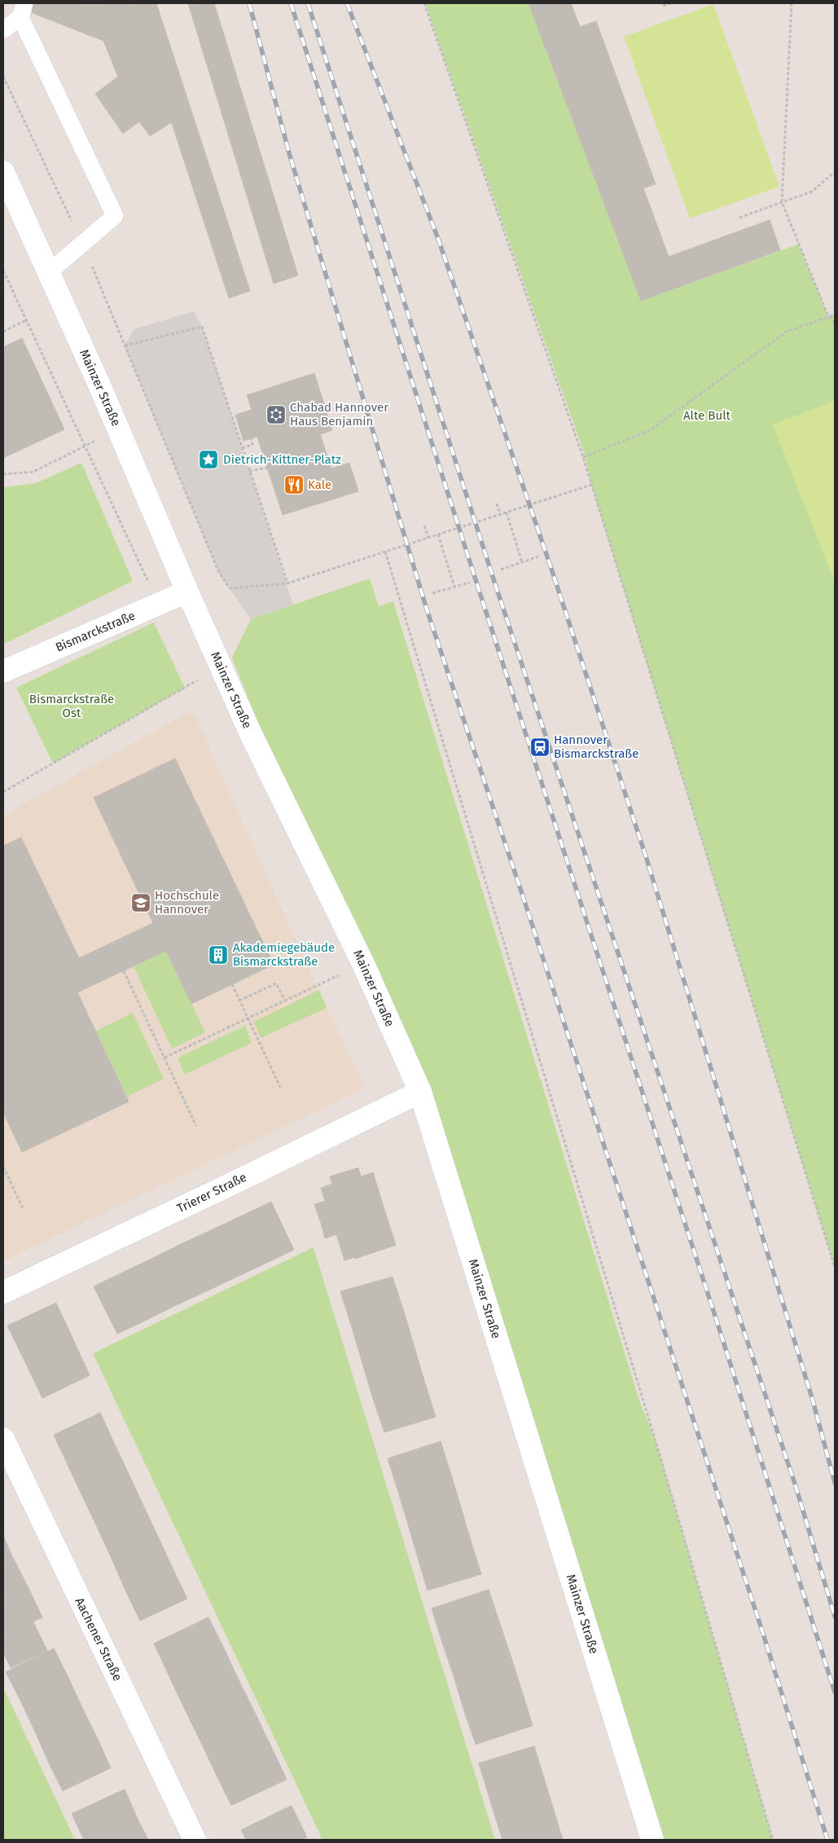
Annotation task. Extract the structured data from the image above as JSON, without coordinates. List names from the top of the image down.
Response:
{
  "streets": {
    "street": [
      "Mainzer Straße",
      "Bismarckstraße",
      "Trierer Straße",
      "Aachener Straße"
    ]
  },
  "crossings": [
    ["Mainzer Straße", "Bismarckstraße"],
    ["Mainzer Straße", "Trierer Straße"]
  ],
  "parks": ["Alte Bult", "Bismarckstraße Ost"],
  "places": {
    "synagogue": ["Chabad Hannover Haus Benjamin"],
    "place": ["Dietrich-Kittner-Platz"],
    "restaurant": ["Kale"],
    "station": ["Hannover Bismarckstraße"],
    "school or university": ["Hochschule Hannover"],
    "building": ["Akademiegebäude Bismarckstraße"]
  }
}
